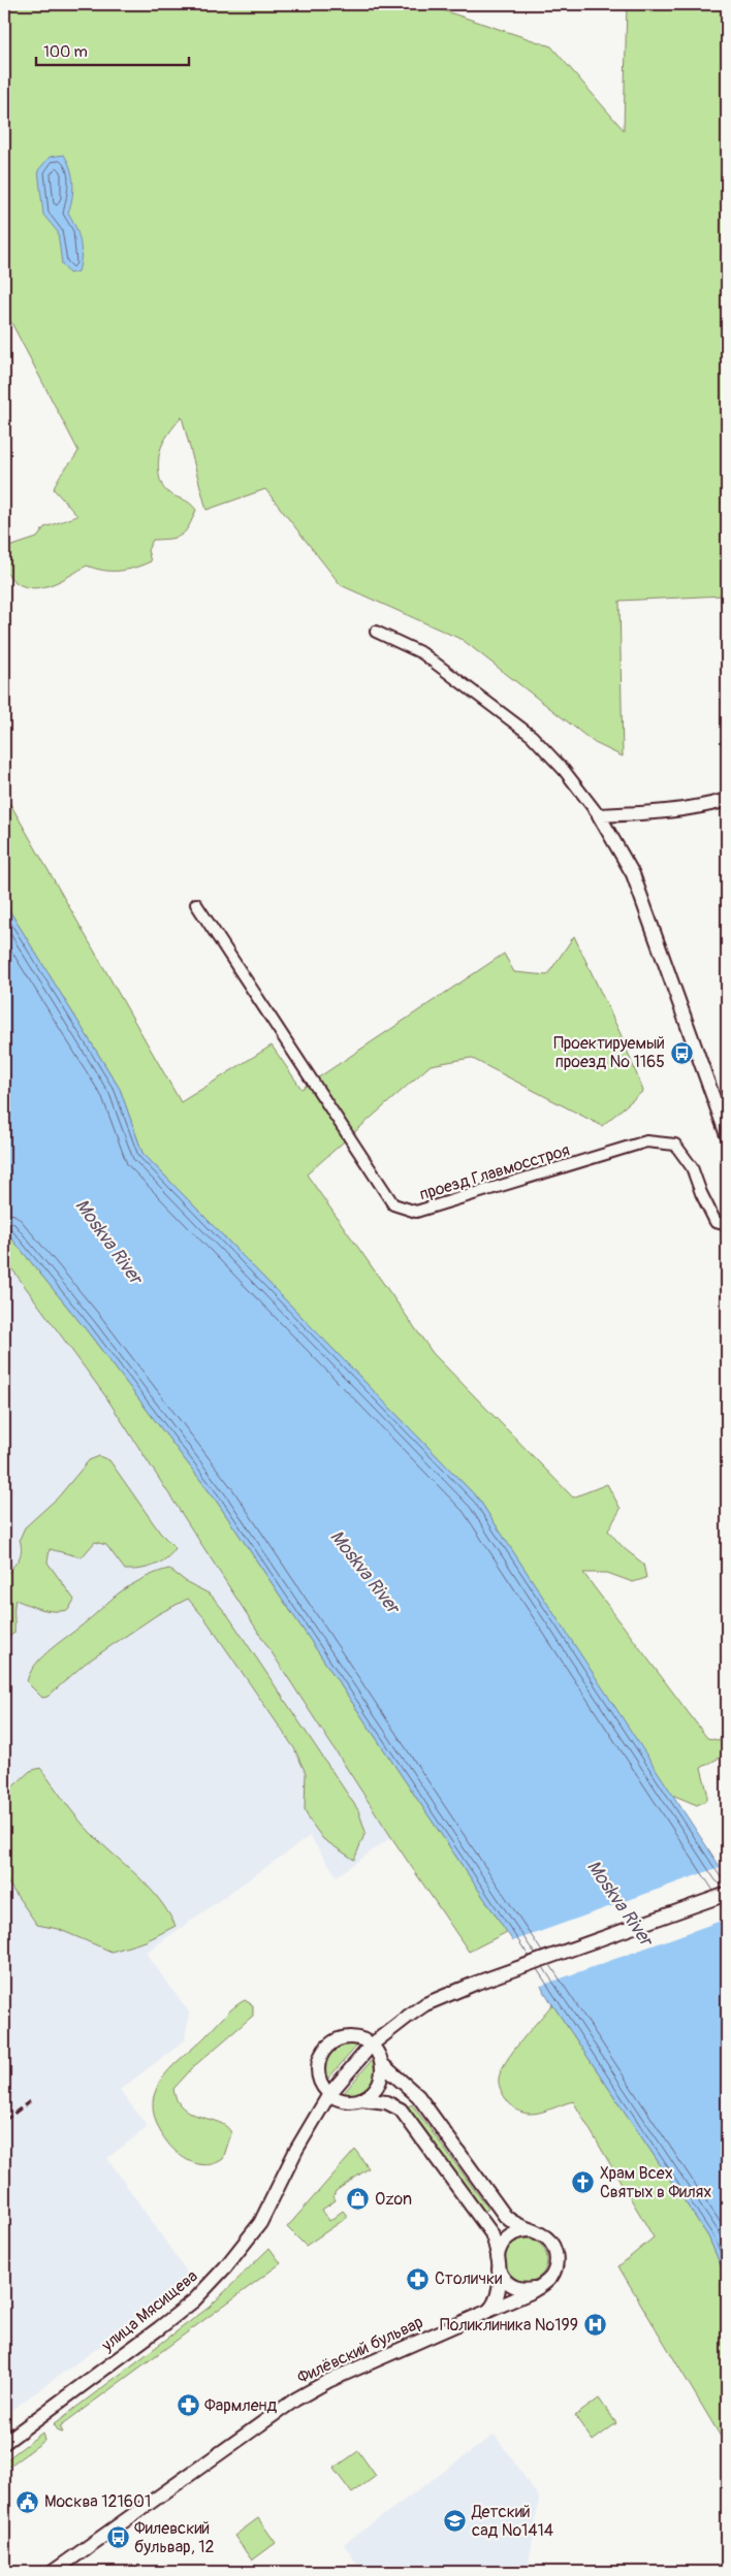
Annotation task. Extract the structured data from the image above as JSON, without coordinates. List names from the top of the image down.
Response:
{
  "streets": {
    "street": ["проезд Главмосстроя", "улица Мясищева", "Филёвский бульвар"]
  },
  "water": ["Moskva River"],
  "places": {
    "bus stop": ["Проектируемый проезд № 1165", "Филевский бульвар, 12"],
    "church": ["Храм Всех Святых в Филях"],
    "shop": ["Ozon"],
    "pharmacy": ["Столички", "Фармленд"],
    "hospital": ["Поликлиника №199"],
    "public building": ["Москва 121601"],
    "school or university": ["Детский сад №1414"]
  },
  "scale_bar": "100 m"
}
